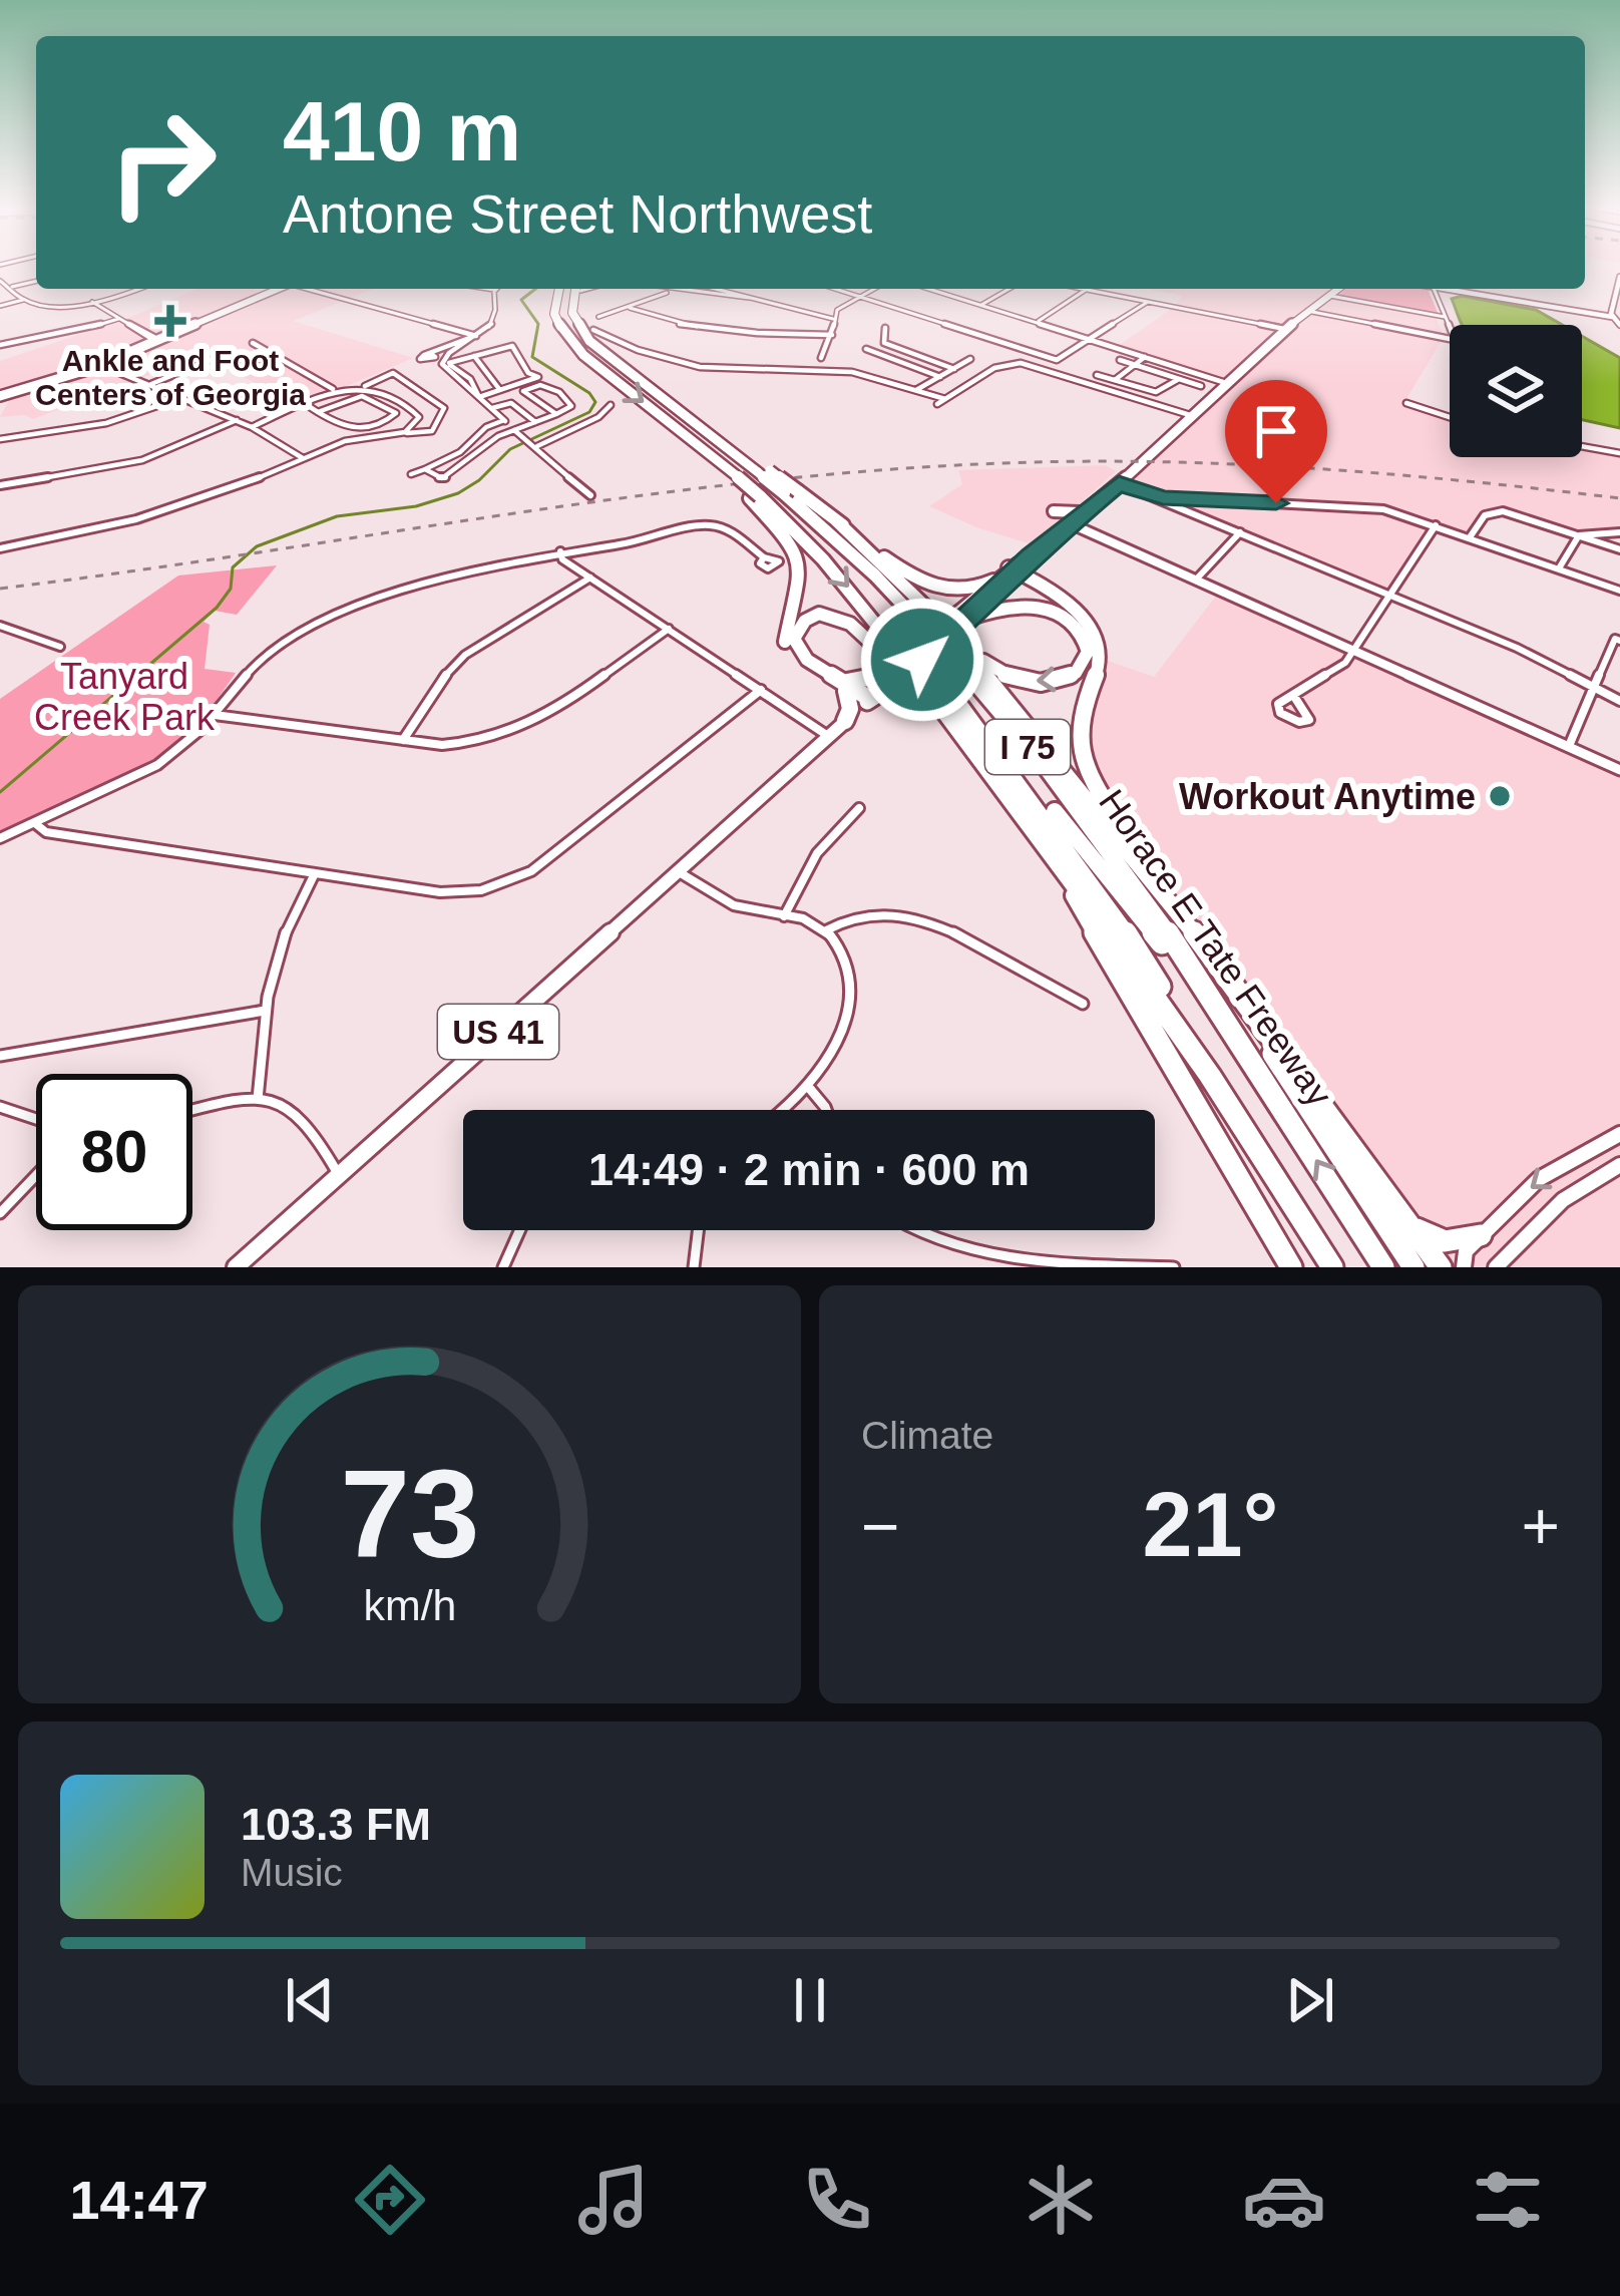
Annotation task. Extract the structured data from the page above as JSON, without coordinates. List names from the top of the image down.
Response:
{
  "streets": {
    "highway": ["I 75", "Horace E Tate Freeway", "US 41"]
  },
  "parks": ["Tanyard Creek Park"],
  "places": {
    "health": ["Ankle and Foot Centers of Georgia"],
    "other": ["Workout Anytime"]
  },
  "page": {
    "turn": ["410 m", "Antone Street Northwest"],
    "limit": "80",
    "trip": "14:49 · 2 min · 600 m",
    "tile": "Climate",
    "heat": ["−", "21°", "+"],
    "song": ["103.3 FM", "Music"],
    "tabs": "14:47",
    "gauge": ["73", "km/h"]
  }
}
